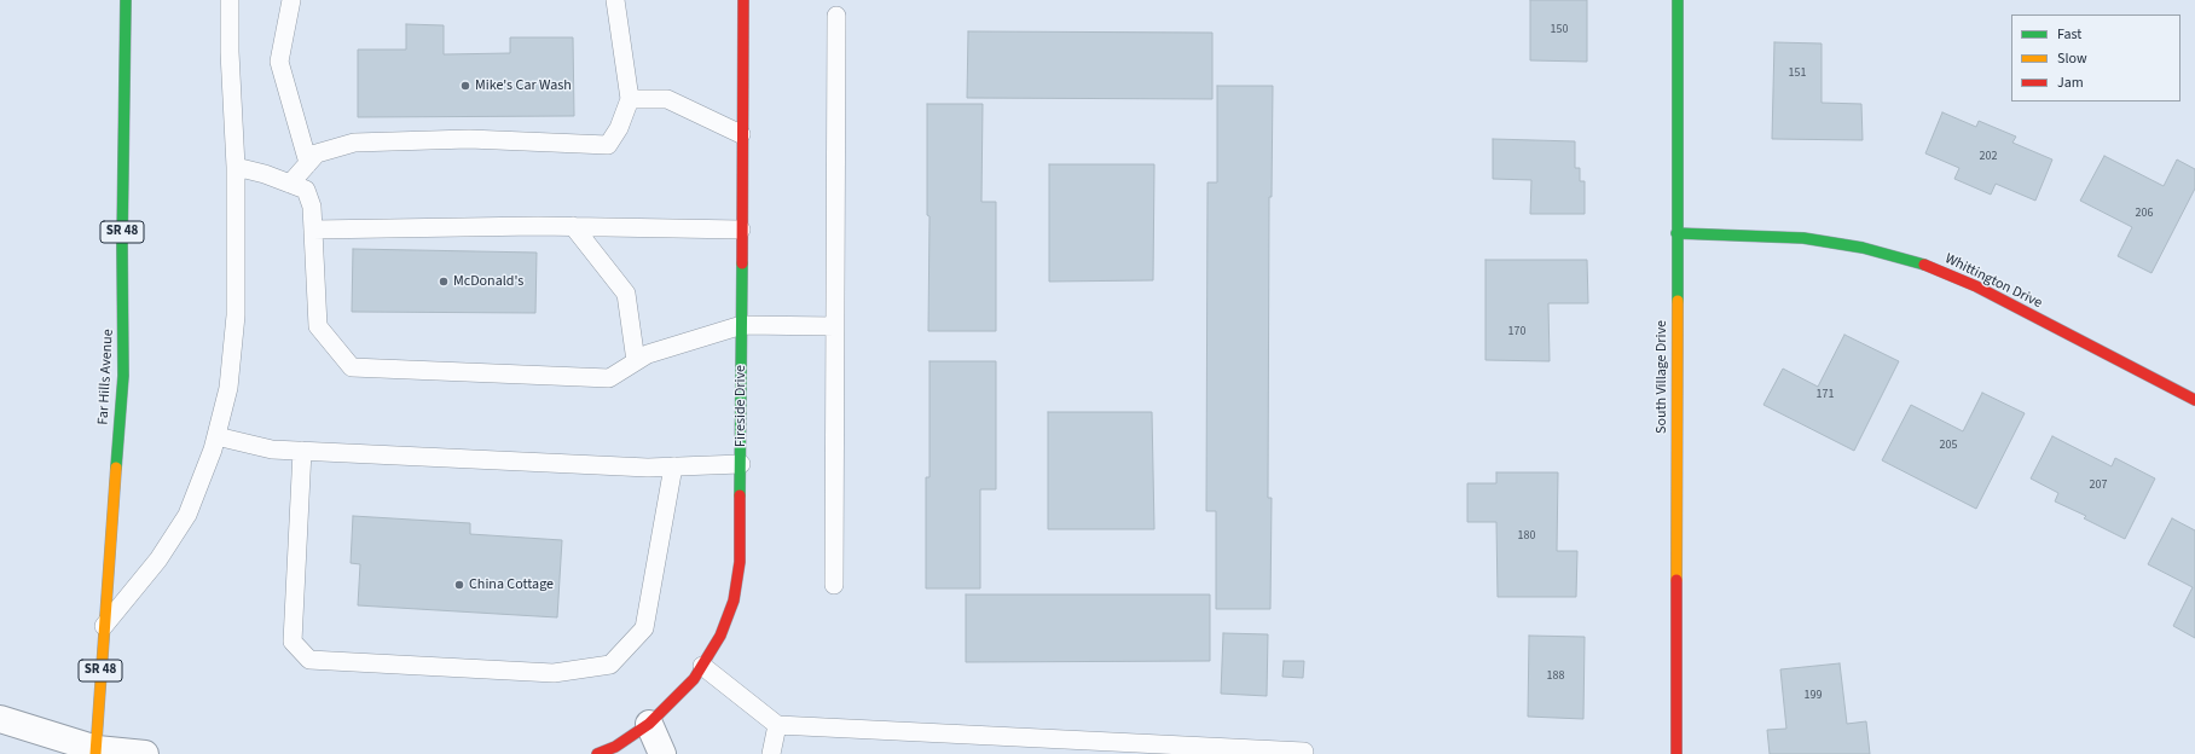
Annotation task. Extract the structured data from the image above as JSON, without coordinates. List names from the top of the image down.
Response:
{
  "streets": {
    "street": [
      "SR 48",
      "Whittington Drive",
      "Far Hills Avenue",
      "South Village Drive",
      "Fireside Drive"
    ]
  },
  "crossings": [
    ["Whittington Drive", "South Village Drive"]
  ],
  "places": ["Mike's Car Wash", "McDonald's", "China Cottage"],
  "house_numbers": [
    "150",
    "151",
    "202",
    "206",
    "170",
    "171",
    "205",
    "207",
    "180",
    "188",
    "199"
  ],
  "legend": ["Fast", "Slow", "Jam"]
}
